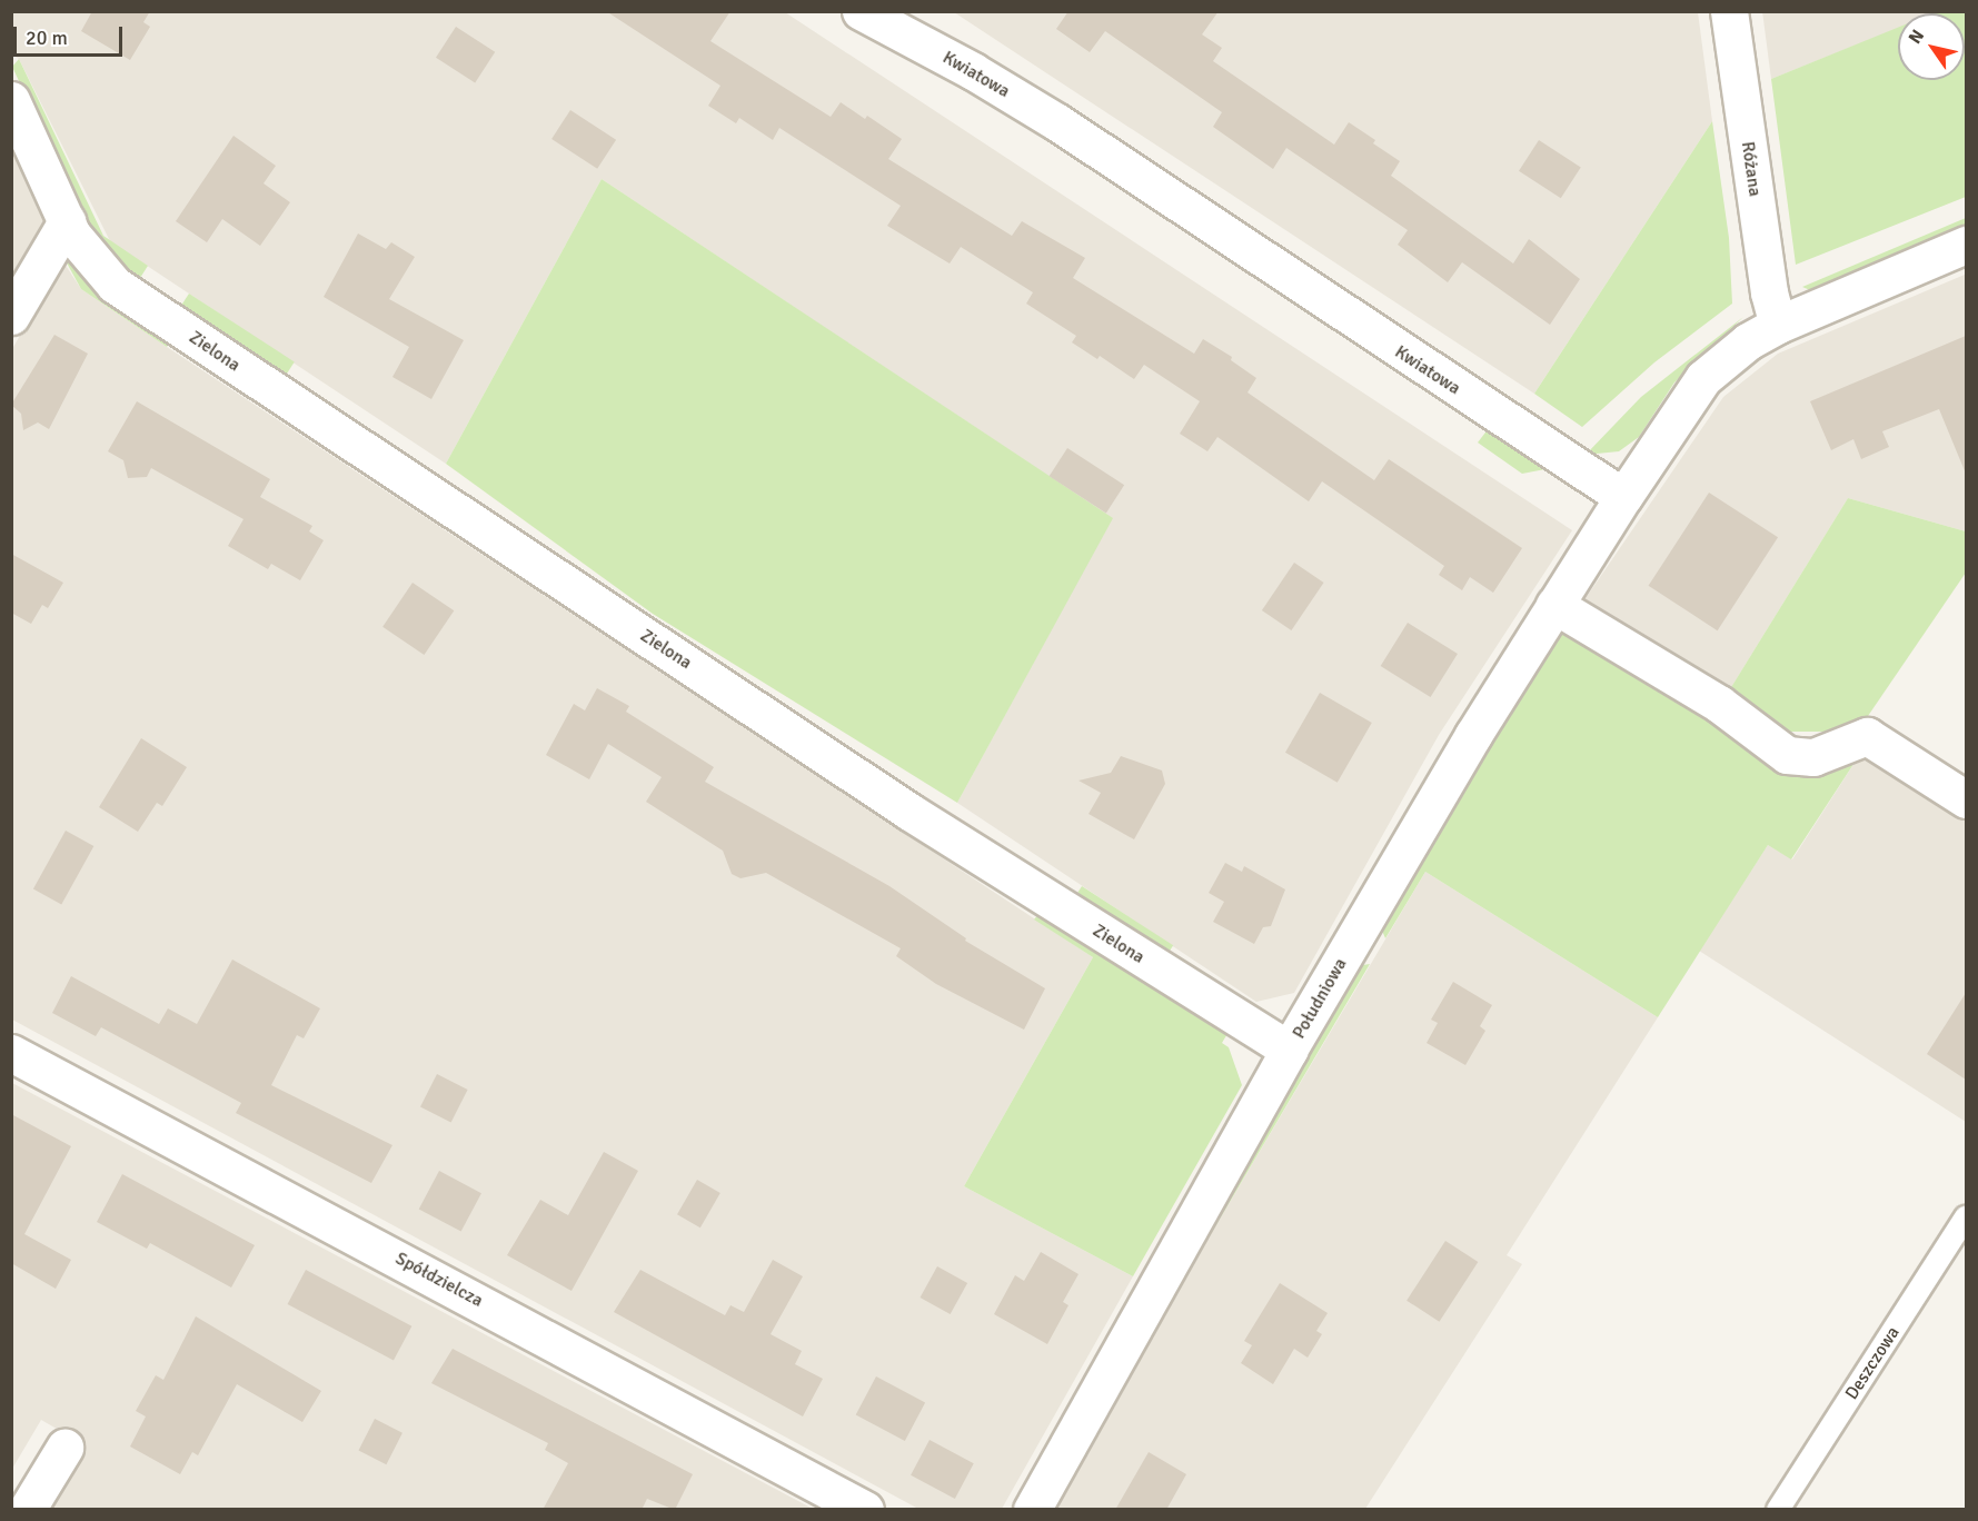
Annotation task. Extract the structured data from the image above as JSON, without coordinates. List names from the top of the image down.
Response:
{
  "streets": {
    "street": [
      "Kwiatowa",
      "Różana",
      "Zielona",
      "Południowa",
      "Spółdzielcza"
    ],
    "lane": ["Deszczowa"]
  },
  "crossings": [
    ["Kwiatowa", "Południowa"],
    ["Zielona", "Południowa"]
  ],
  "scale_bar": "20 m",
  "north": "top left"
}
